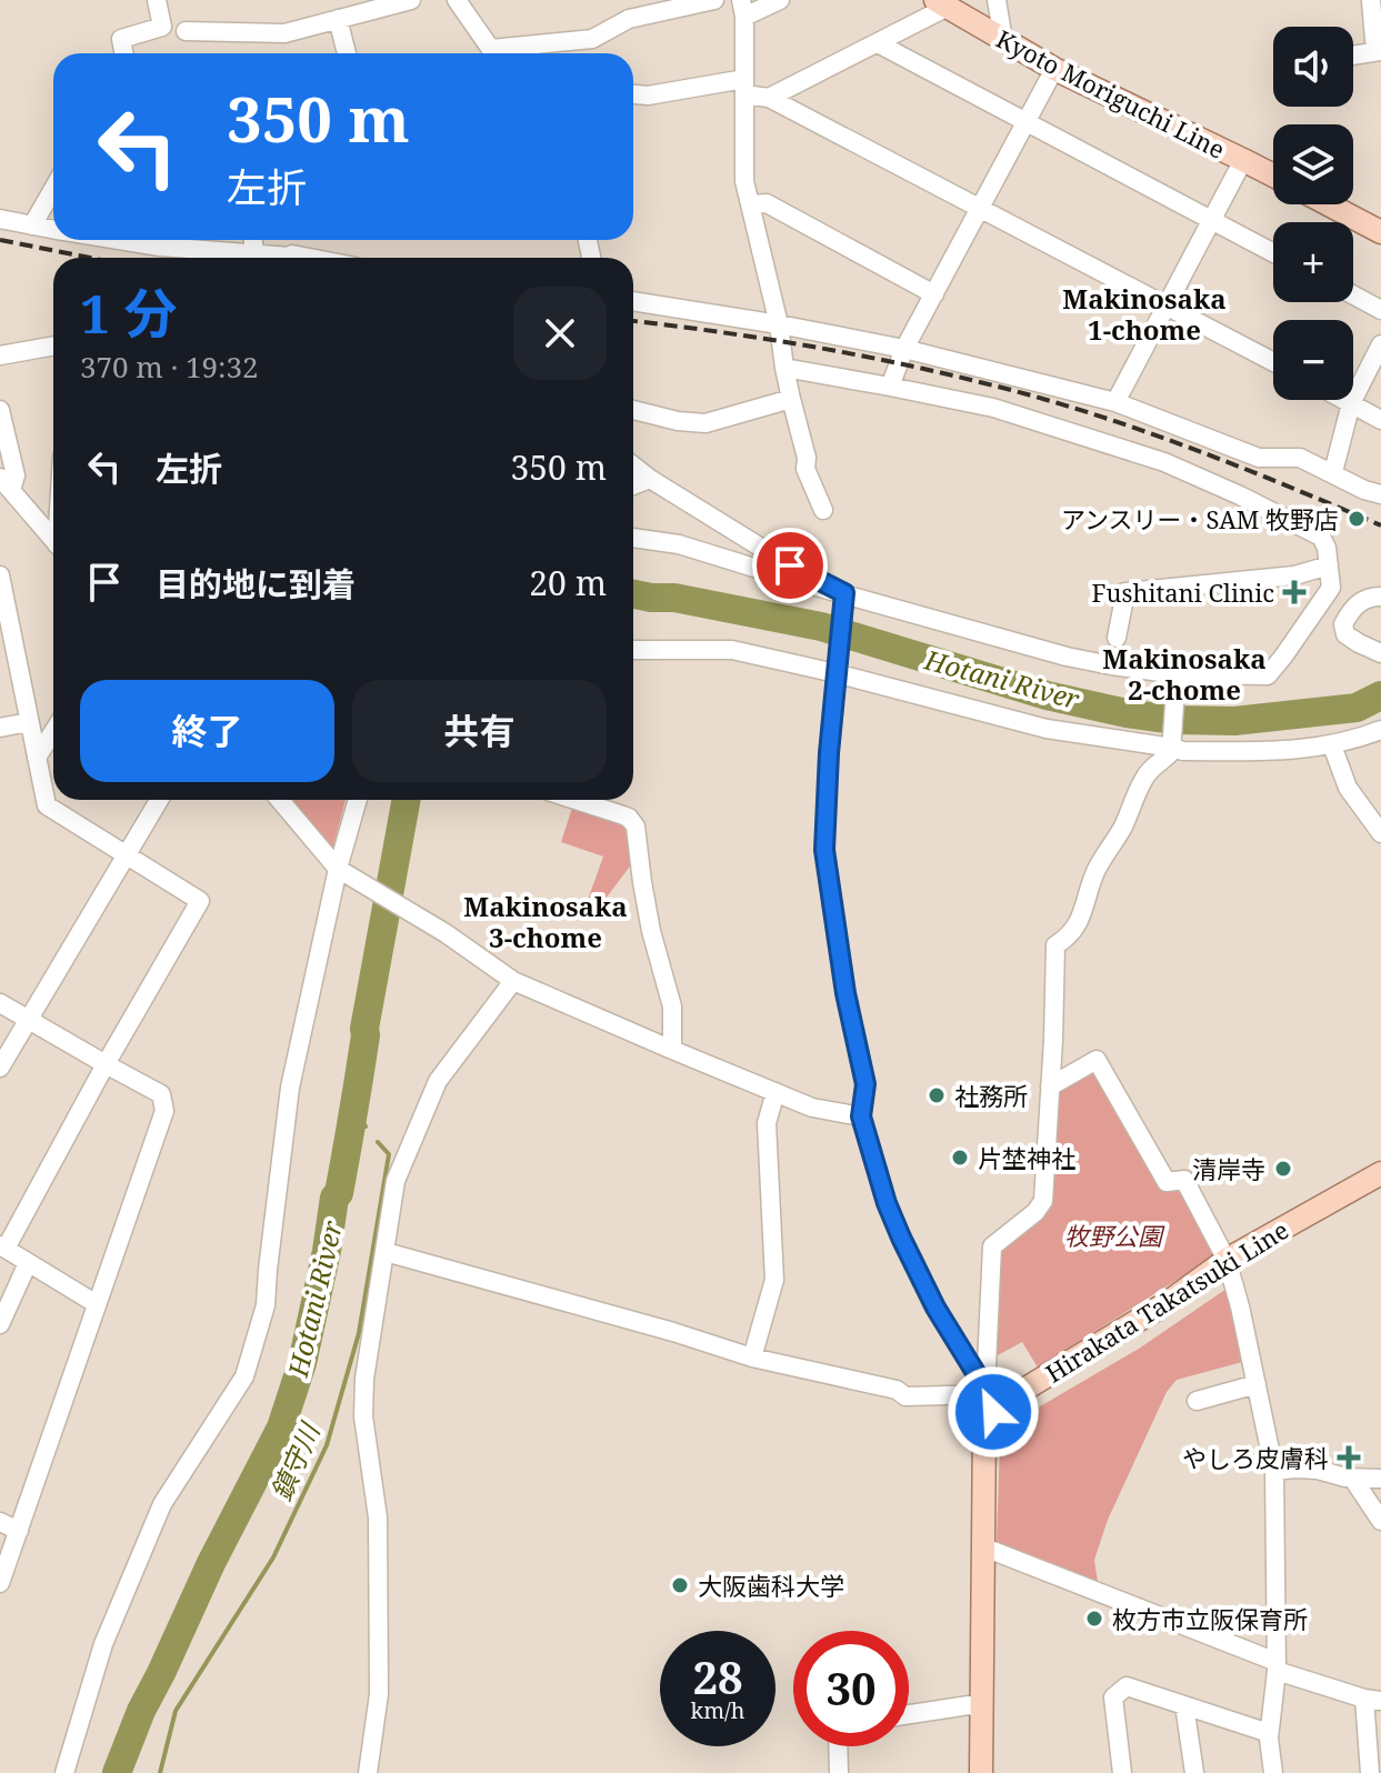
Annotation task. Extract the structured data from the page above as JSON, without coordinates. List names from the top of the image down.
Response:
{
  "streets": {
    "main road": ["Kyoto Moriguchi Line", "Hirakata Takatsuki Line"]
  },
  "districts": ["Makinosaka 1-chome", "Makinosaka 2-chome", "Makinosaka 3-chome"],
  "water": ["Hotani River", "鎮守川"],
  "parks": ["牧野公園"],
  "places": {
    "other": [
      "アンスリー・SAM 牧野店",
      "社務所",
      "片埜神社",
      "清岸寺",
      "大阪歯科大学",
      "枚方市立阪保育所"
    ],
    "health": ["Fushitani Clinic", "やしろ皮膚科"]
  },
  "page": {
    "map_buttons": ["+", "−"],
    "turn": ["350 m", "左折"],
    "heading": ["1 分", "370 m · 19:32"],
    "list": [
      {
        "name": "左折",
        "value": "350 m"
      },
      {
        "name": "目的地に到着",
        "value": "20 m"
      }
    ],
    "buttons": ["終了", "共有"],
    "speed": "28 km/h",
    "limit": "30"
  }
}
